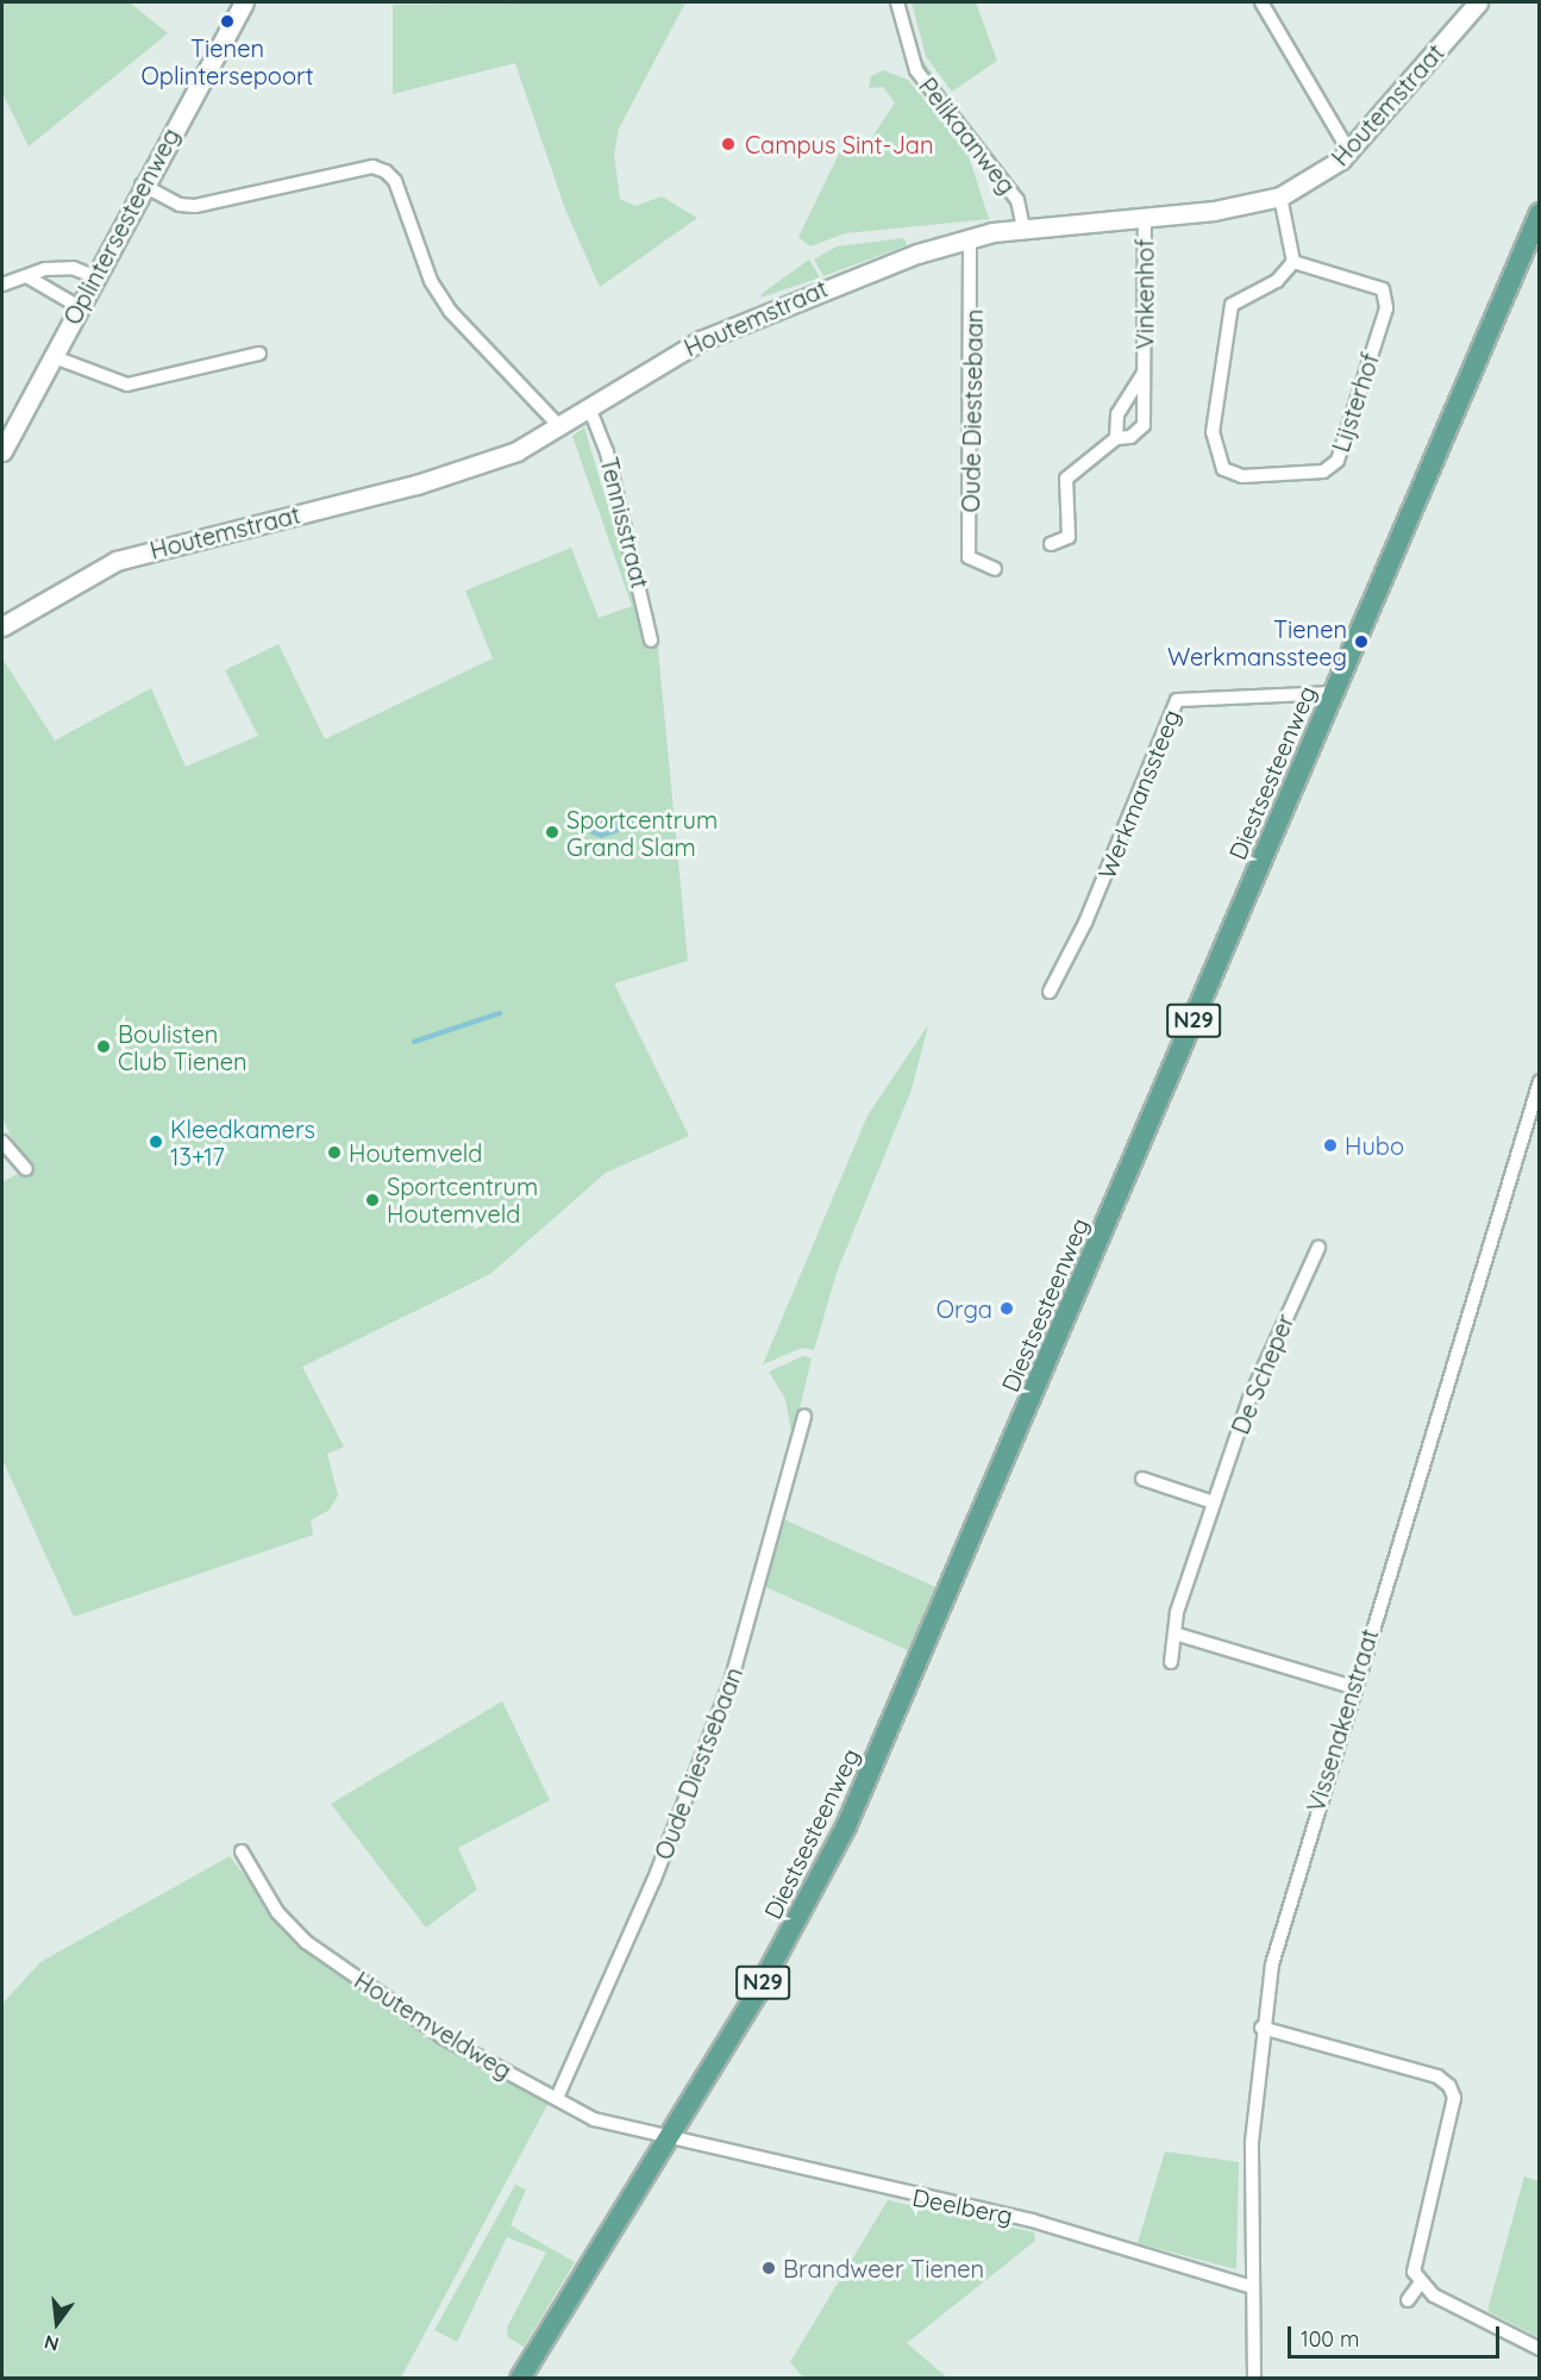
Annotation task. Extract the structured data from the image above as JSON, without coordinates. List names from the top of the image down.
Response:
{
  "streets": {
    "main road": ["Diestsesteenweg", "N29"],
    "street": [
      "Houtemstraat",
      "Pelikaanweg",
      "Oplintersesteenweg",
      "Vinkenhof",
      "Lijsterhof",
      "Oude Diestsebaan",
      "Tennisstraat",
      "Werkmanssteeg",
      "De Scheper",
      "Vissenakenstraat",
      "Houtemveldweg",
      "Deelberg"
    ]
  },
  "crossings": [
    ["Houtemstraat", "Pelikaanweg"],
    ["Houtemstraat", "Vinkenhof"],
    ["Houtemstraat", "Oude Diestsebaan"],
    ["Houtemstraat", "Tennisstraat"],
    ["Oude Diestsebaan", "Houtemveldweg"],
    ["Diestsesteenweg", "Werkmanssteeg"],
    ["Diestsesteenweg", "Houtemveldweg"],
    ["Diestsesteenweg", "Deelberg"],
    ["Vissenakenstraat", "Deelberg"],
    ["Houtemveldweg", "Deelberg"]
  ],
  "places": [
    "Tienen Oplintersepoort",
    "Campus Sint-Jan",
    "Tienen Werkmanssteeg",
    "Sportcentrum Grand Slam",
    "Boulisten Club Tienen",
    "Kleedkamers 13+17",
    "Hubo",
    "Houtemveld",
    "Sportcentrum Houtemveld",
    "Orga",
    "Brandweer Tienen"
  ],
  "scale_bar": "100 m",
  "north": "bottom"
}
